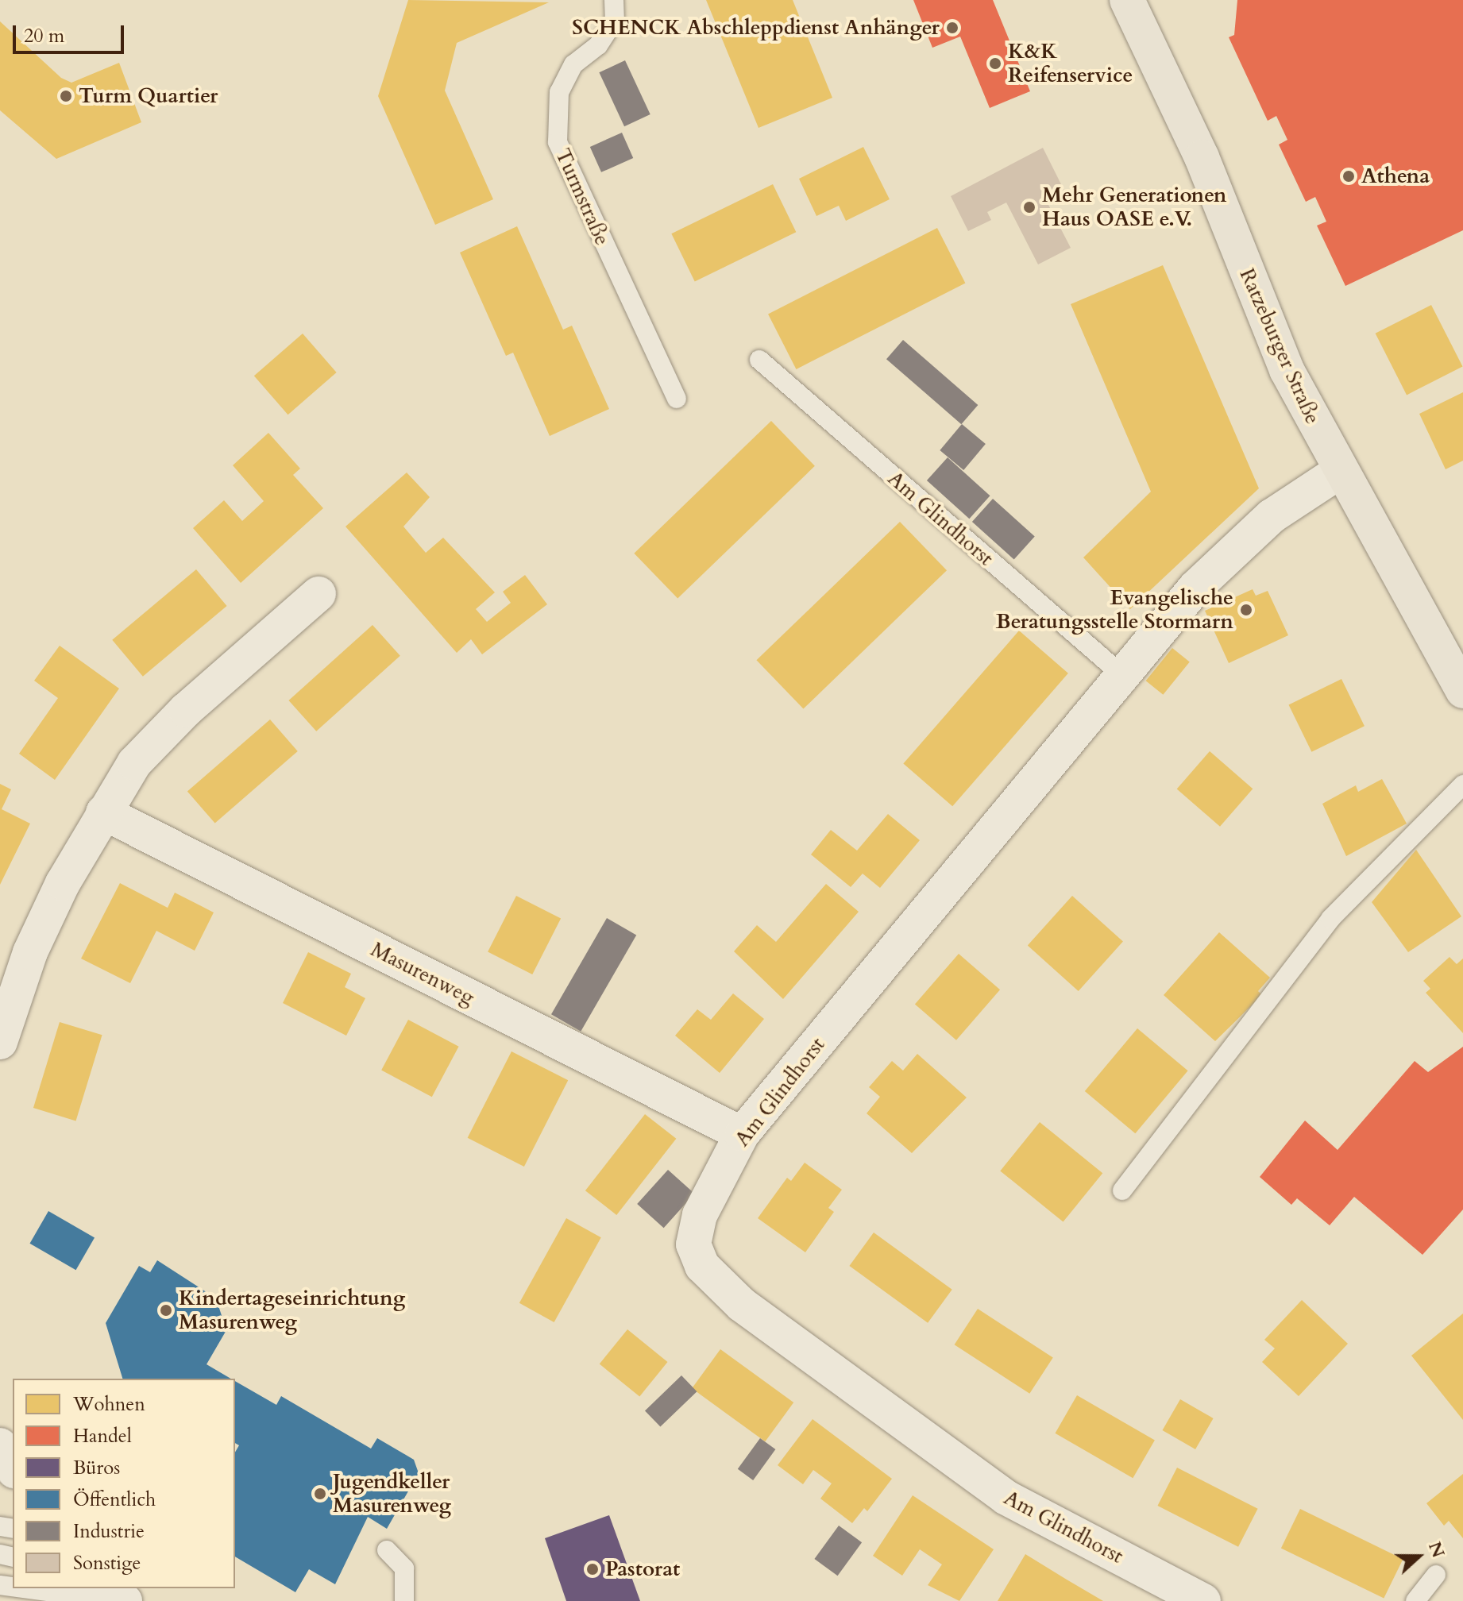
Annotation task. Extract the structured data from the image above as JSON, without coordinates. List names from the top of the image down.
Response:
{
  "streets": {
    "main road": ["Ratzeburger Straße"],
    "street": ["Am Glindhorst", "Masurenweg"],
    "lane": ["Turmstraße"]
  },
  "crossings": [
    ["Ratzeburger Straße", "Am Glindhorst"],
    ["Am Glindhorst", "Masurenweg"]
  ],
  "places": [
    "SCHENCK Abschleppdienst Anhänger",
    "K&K Reifenservice",
    "Turm Quartier",
    "Athena",
    "Mehr Generationen Haus OASE e.V.",
    "Evangelische Beratungsstelle Stormarn",
    "Kindertageseinrichtung Masurenweg",
    "Jugendkeller Masurenweg",
    "Pastorat"
  ],
  "legend": [
    "Wohnen",
    "Handel",
    "Büros",
    "Öffentlich",
    "Industrie",
    "Sonstige"
  ],
  "scale_bar": "20 m",
  "north": "right"
}
